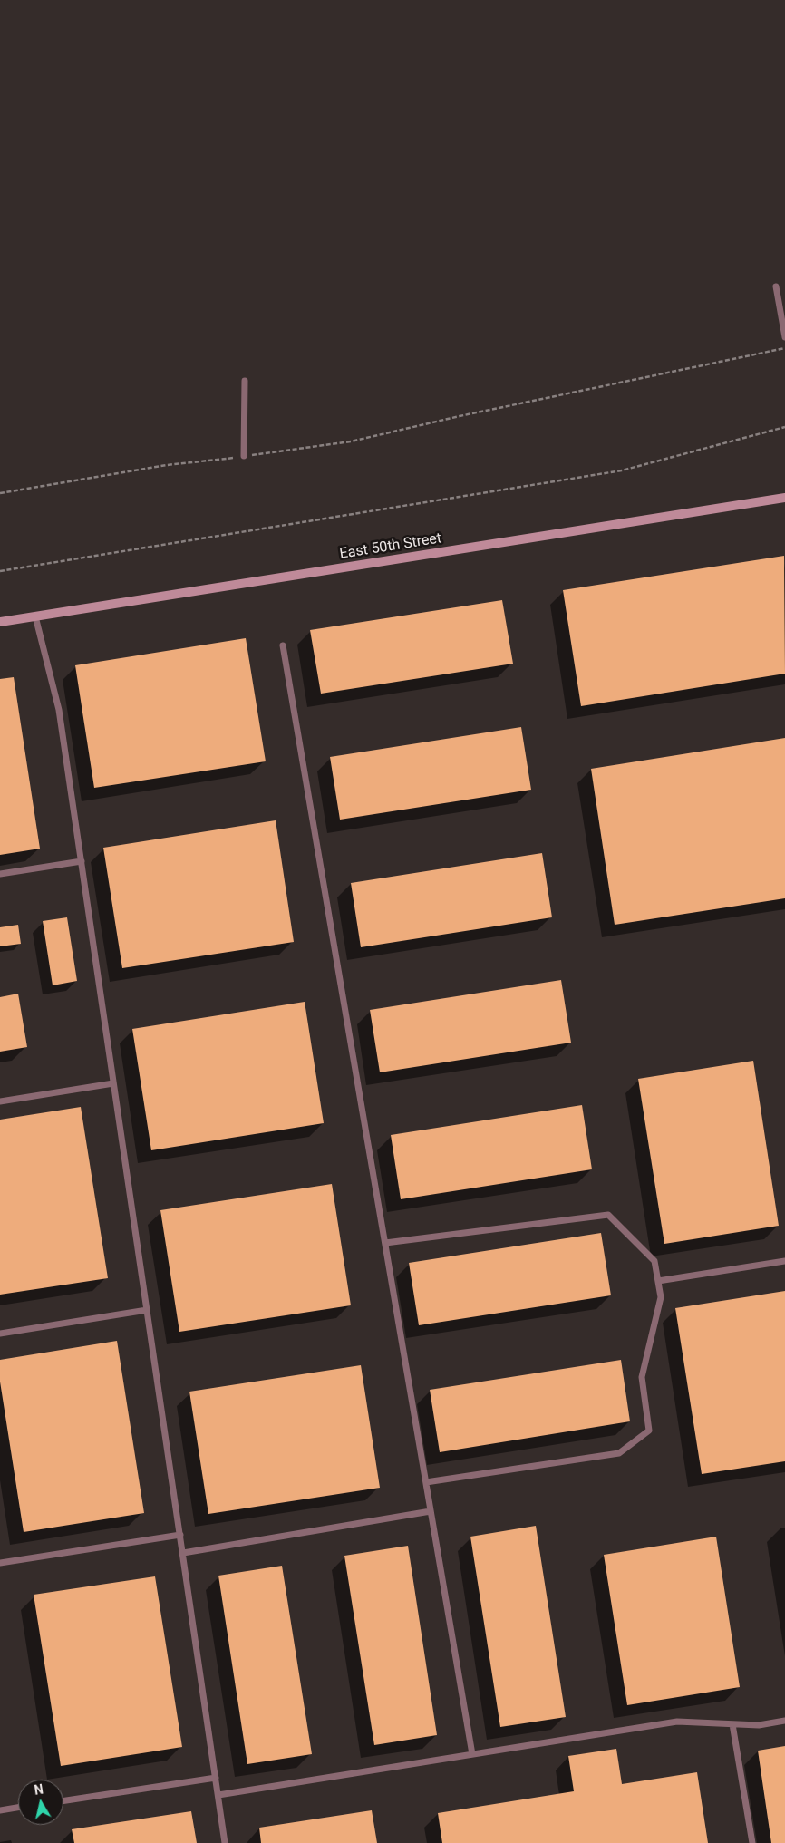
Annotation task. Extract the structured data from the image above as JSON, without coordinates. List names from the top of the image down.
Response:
{
  "streets": {
    "main road": ["East 50th Street"]
  },
  "north": "top"
}
